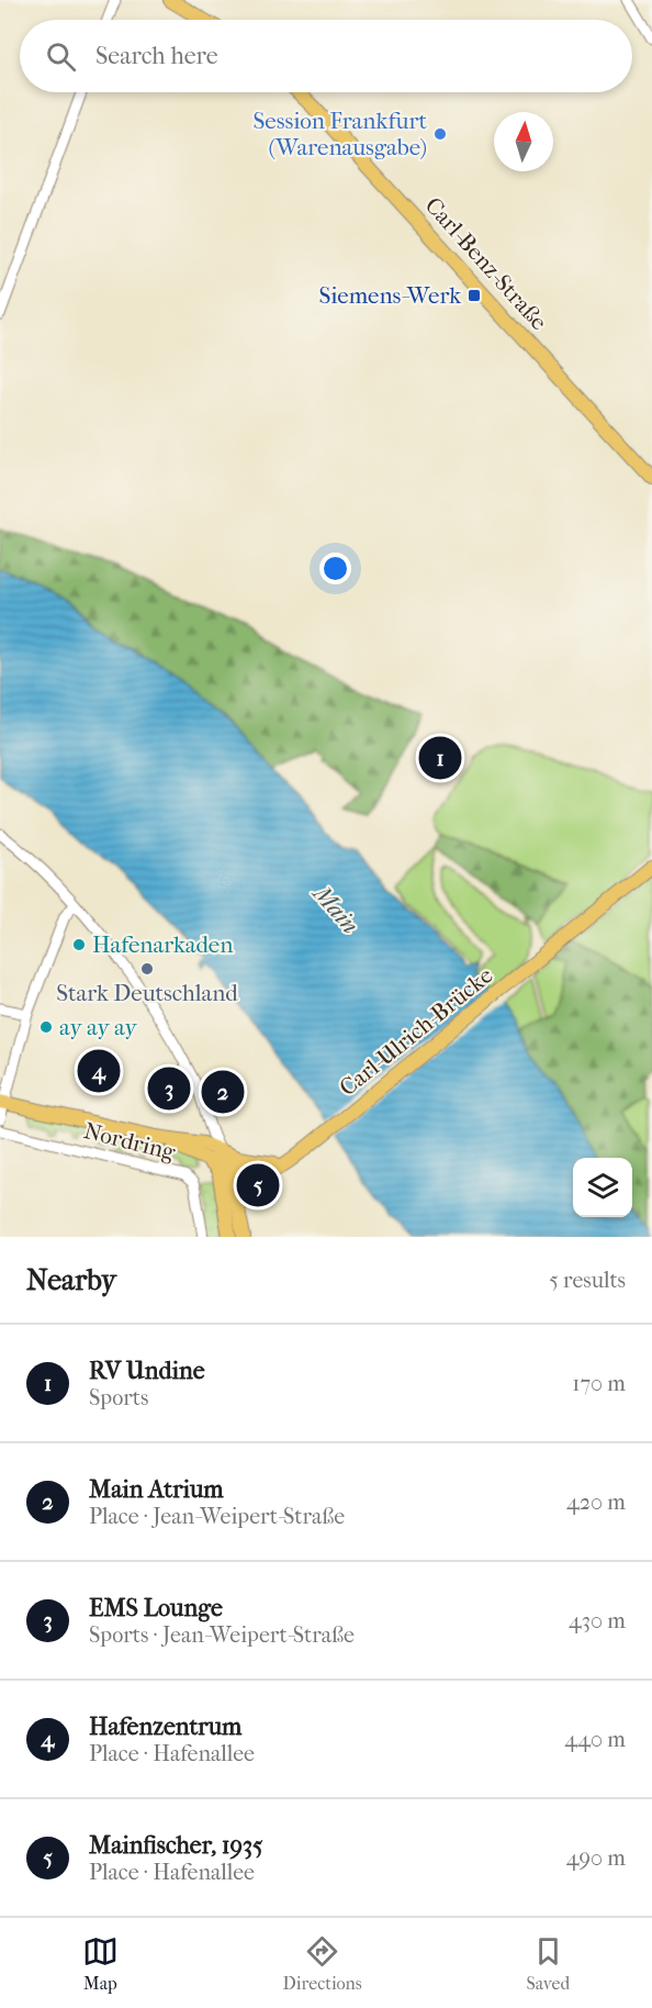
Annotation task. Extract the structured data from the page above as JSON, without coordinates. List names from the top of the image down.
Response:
{
  "streets": {
    "main road": ["Carl-Benz-Straße", "Carl-Ulrich-Brücke"],
    "street": ["Nordring"]
  },
  "water": ["Main"],
  "places": {
    "other": [
      "Session Frankfurt (Warenausgabe)",
      "Hafenarkaden",
      "Stark Deutschland",
      "ay ay ay"
    ],
    "transit": ["Siemens-Werk"]
  },
  "north": "top",
  "page": {
    "search": "Search here",
    "pins": [
      "1",
      "4",
      "3",
      "2",
      "5"
    ],
    "heading": ["Nearby", "5 results"],
    "list": [
      {
        "mark": "1",
        "name": "RV Undine",
        "note": "Sports",
        "value": "170 m"
      },
      {
        "mark": "2",
        "name": "Main Atrium",
        "note": "Place · Jean-Weipert-Straße",
        "value": "420 m"
      },
      {
        "mark": "3",
        "name": "EMS Lounge",
        "note": "Sports · Jean-Weipert-Straße",
        "value": "430 m"
      },
      {
        "mark": "4",
        "name": "Hafenzentrum",
        "note": "Place · Hafenallee",
        "value": "440 m"
      },
      {
        "mark": "5",
        "name": "Mainfischer, 1935",
        "note": "Place · Hafenallee",
        "value": "490 m"
      }
    ],
    "nav": ["Map", "Directions", "Saved"]
  }
}
